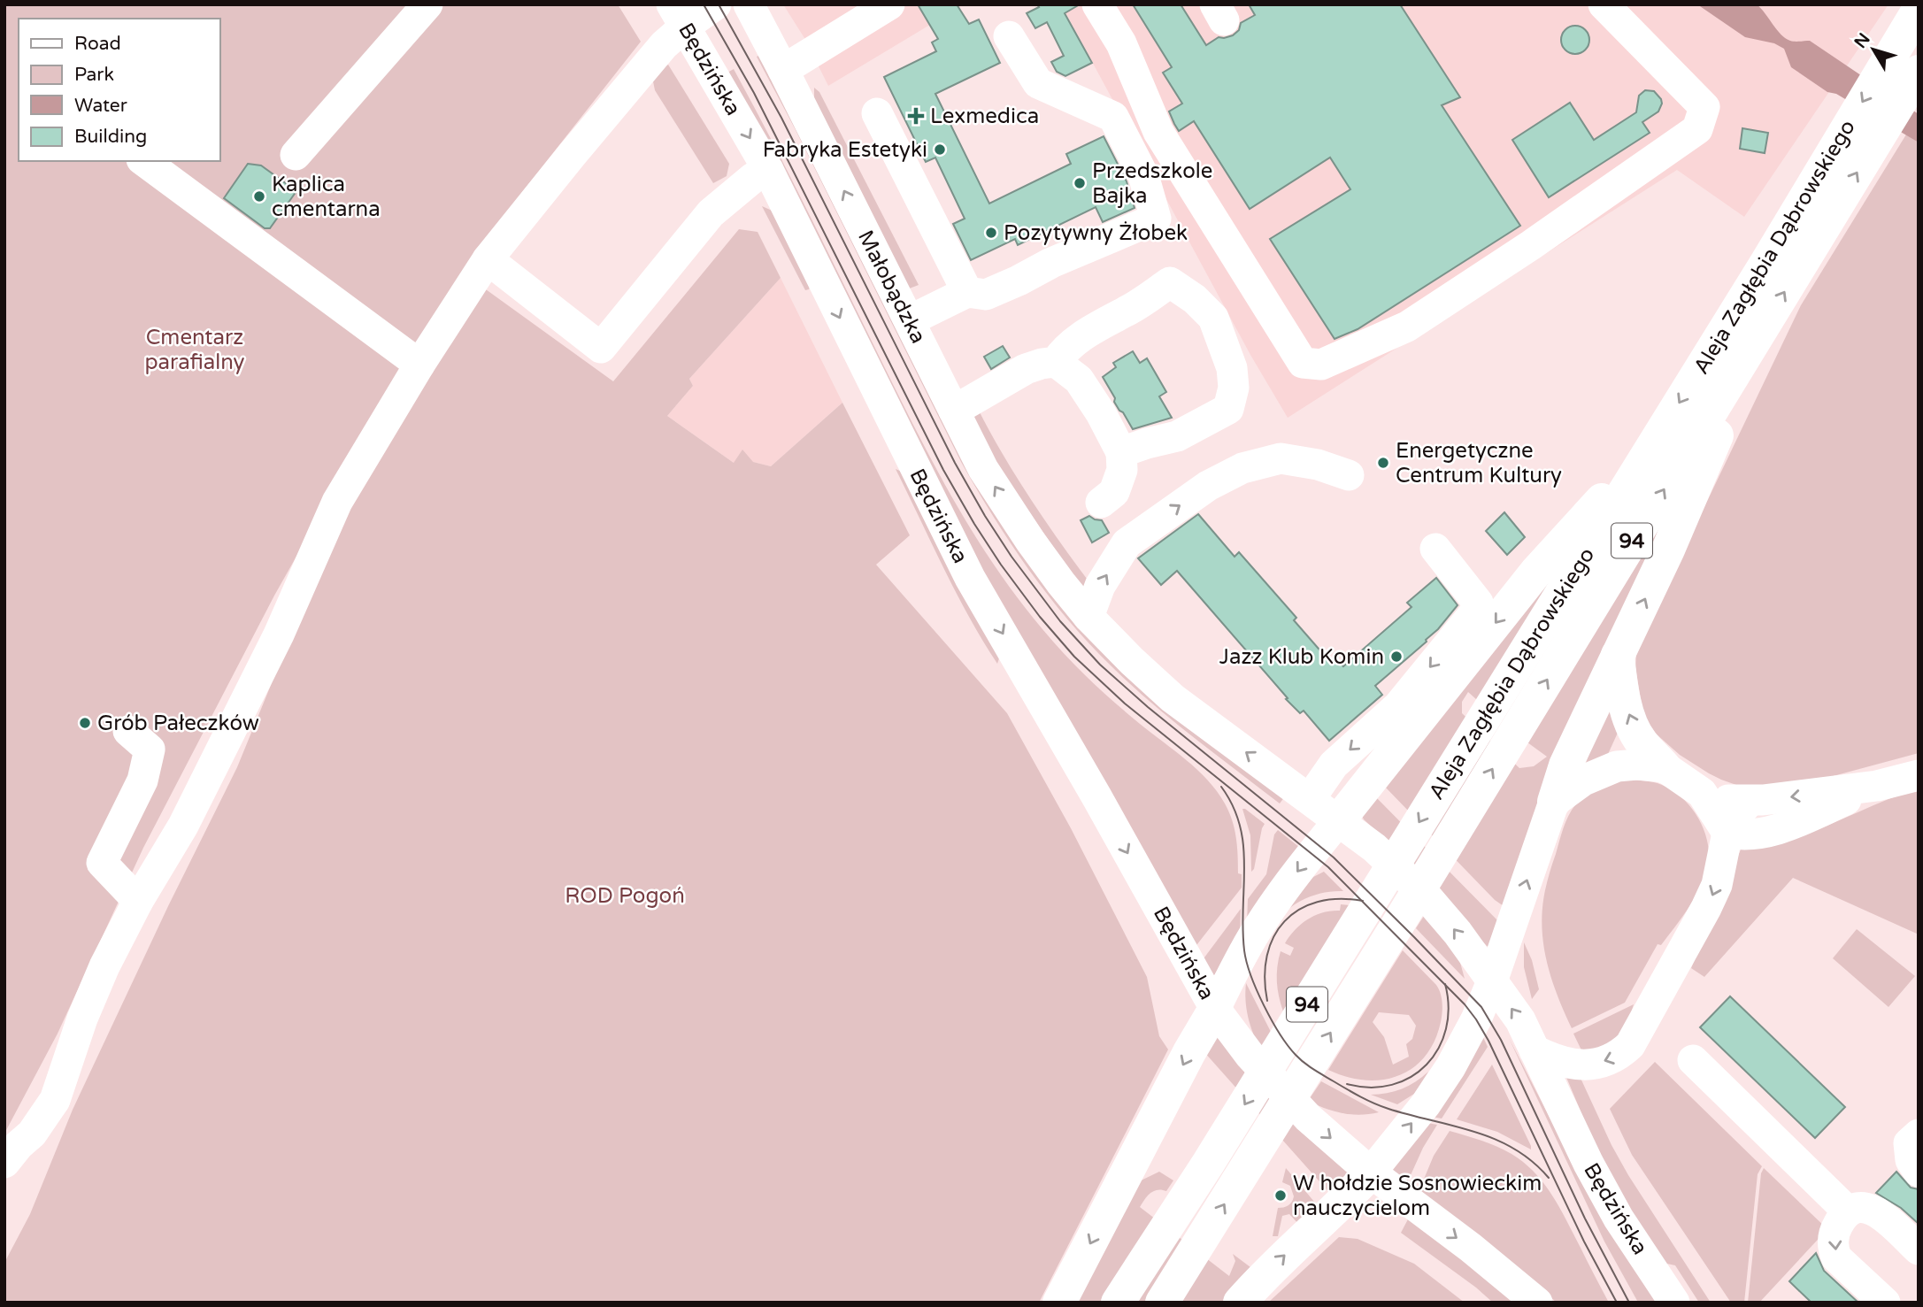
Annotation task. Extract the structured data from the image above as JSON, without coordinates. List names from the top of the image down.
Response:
{
  "streets": {
    "main road": ["Aleja Zagłębia Dąbrowskiego", "94"],
    "street": ["Będzińska", "Małobądzka"]
  },
  "crossings": [
    ["Będzińska", "Małobądzka"]
  ],
  "parks": ["Cmentarz parafialny", "ROD Pogoń"],
  "places": {
    "health": ["Lexmedica"],
    "other": [
      "Fabryka Estetyki",
      "Przedszkole Bajka",
      "Kaplica cmentarna",
      "Pozytywny Żłobek",
      "Energetyczne Centrum Kultury",
      "Jazz Klub Komin",
      "Grób Pałeczków",
      "W hołdzie Sosnowieckim nauczycielom"
    ]
  },
  "legend": [
    "Road",
    "Park",
    "Water",
    "Building"
  ],
  "north": "top left"
}
